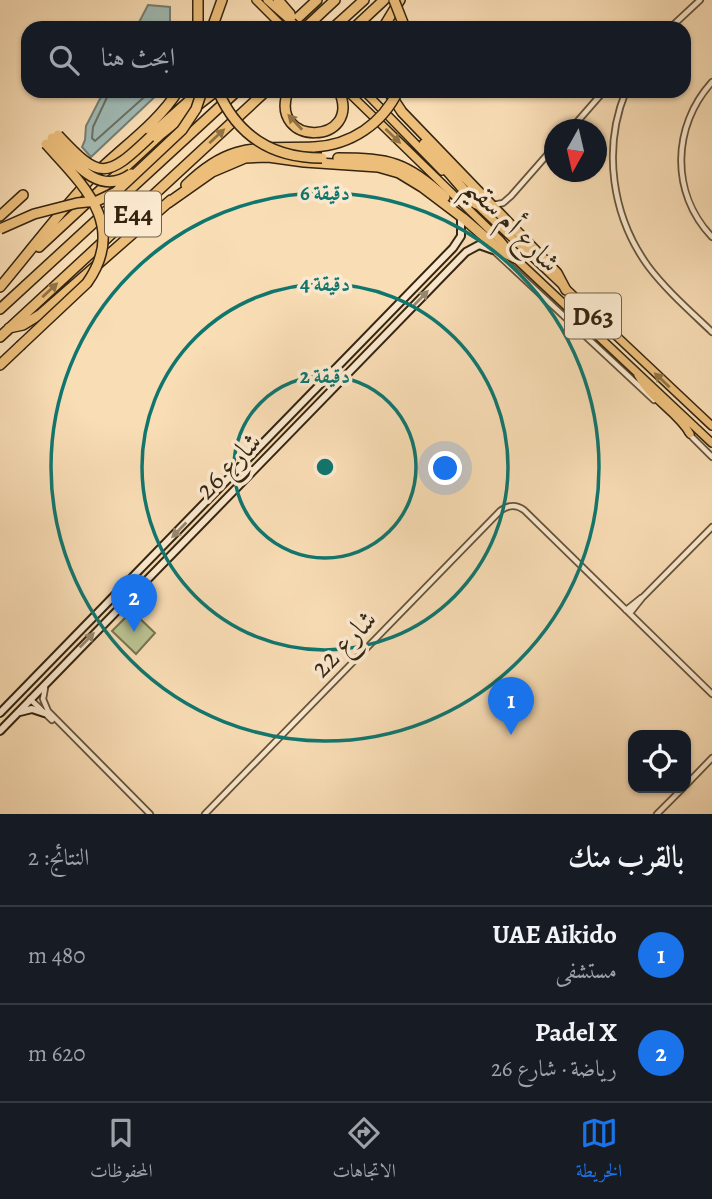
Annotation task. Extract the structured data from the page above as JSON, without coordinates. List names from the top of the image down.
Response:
{
  "streets": {
    "highway": ["E44"],
    "main road": ["شارع أم سقيم", "D63", "شارع 26"],
    "street": ["شارع 22"]
  },
  "north": "bottom",
  "page": {
    "search": "ابحث هنا",
    "pins": ["2", "1"],
    "heading": ["بالقرب منك", "النتائج: 2"],
    "list": [
      {
        "mark": "1",
        "name": "UAE Aikido",
        "note": "مستشفى",
        "value": "480 m"
      },
      {
        "mark": "2",
        "name": "Padel X",
        "note": "رياضة · شارع 26",
        "value": "620 m"
      }
    ],
    "nav": ["الخريطة", "الاتجاهات", "المحفوظات"]
  },
  "rings": ["6 دقيقة", "4 دقيقة", "2 دقيقة"]
}
